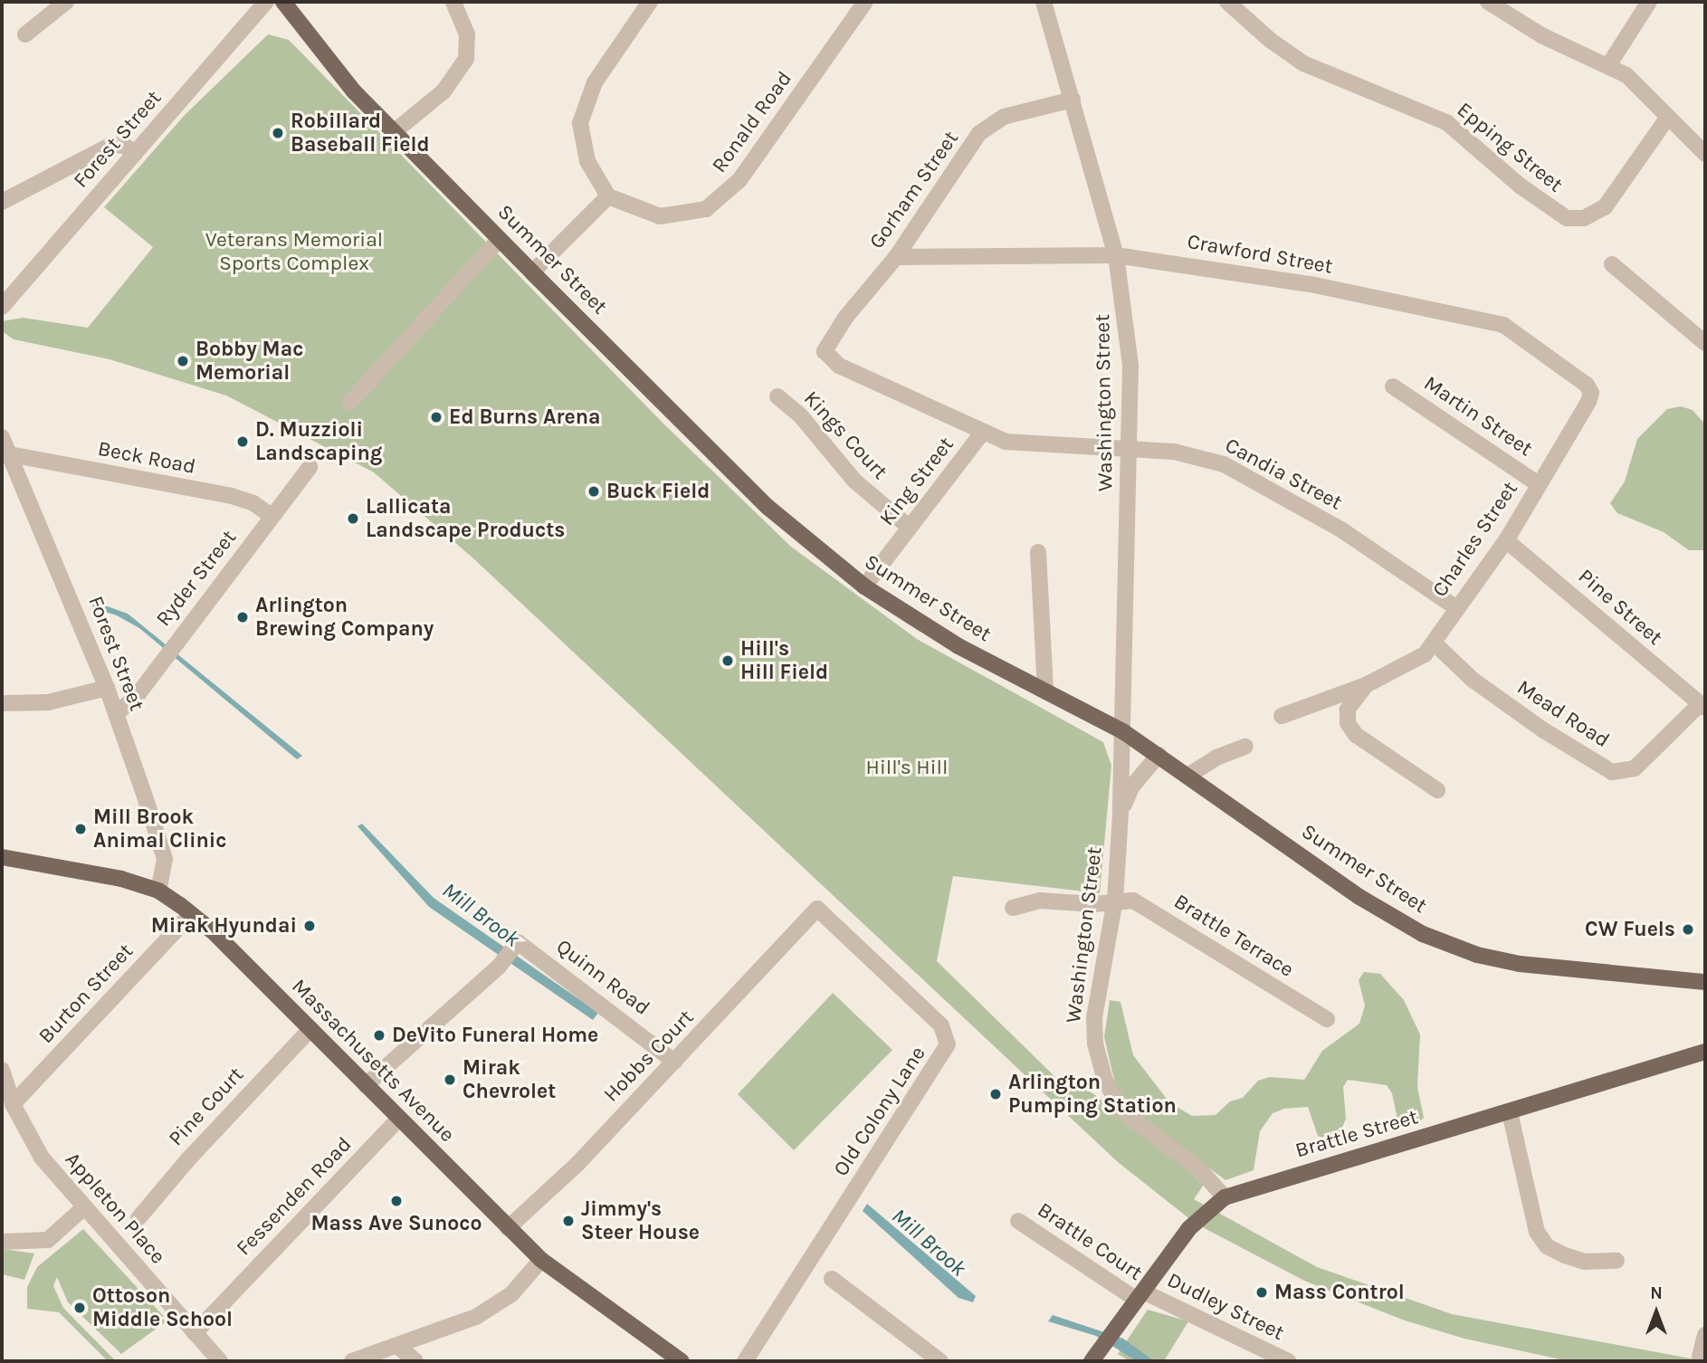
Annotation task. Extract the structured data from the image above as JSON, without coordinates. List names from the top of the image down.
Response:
{
  "streets": {
    "main road": ["Summer Street", "Massachusetts Avenue", "Brattle Street"],
    "street": [
      "Ronald Road",
      "Forest Street",
      "Epping Street",
      "Gorham Street",
      "Crawford Street",
      "Washington Street",
      "Martin Street",
      "Kings Court",
      "Beck Road",
      "Candia Street",
      "King Street",
      "Charles Street",
      "Ryder Street",
      "Pine Street",
      "Mead Road",
      "Brattle Terrace",
      "Quinn Road",
      "Burton Street",
      "Hobbs Court",
      "Pine Court",
      "Old Colony Lane",
      "Fessenden Road",
      "Appleton Place",
      "Brattle Court",
      "Dudley Street"
    ]
  },
  "crossings": [
    ["Forest Street", "Beck Road"],
    ["Forest Street", "Ryder Street"],
    ["Forest Street", "Massachusetts Avenue"],
    ["Gorham Street", "Crawford Street"],
    ["Gorham Street", "Washington Street"],
    ["Gorham Street", "Candia Street"],
    ["Crawford Street", "Washington Street"],
    ["Crawford Street", "Charles Street"],
    ["Summer Street", "Washington Street"],
    ["Summer Street", "King Street"],
    ["Washington Street", "Candia Street"],
    ["Washington Street", "Brattle Terrace"],
    ["Washington Street", "Brattle Street"],
    ["Martin Street", "Charles Street"],
    ["Kings Court", "King Street"],
    ["Beck Road", "Ryder Street"],
    ["Candia Street", "King Street"],
    ["Candia Street", "Charles Street"],
    ["Charles Street", "Pine Street"],
    ["Charles Street", "Mead Road"],
    ["Pine Street", "Mead Road"],
    ["Quinn Road", "Hobbs Court"],
    ["Quinn Road", "Massachusetts Avenue"],
    ["Burton Street", "Massachusetts Avenue"],
    ["Burton Street", "Appleton Place"],
    ["Hobbs Court", "Massachusetts Avenue"],
    ["Hobbs Court", "Old Colony Lane"],
    ["Massachusetts Avenue", "Pine Court"],
    ["Massachusetts Avenue", "Fessenden Road"],
    ["Brattle Street", "Brattle Court"],
    ["Brattle Street", "Dudley Street"],
    ["Fessenden Road", "Appleton Place"],
    ["Brattle Court", "Dudley Street"]
  ],
  "water": ["Mill Brook"],
  "parks": ["Veterans Memorial Sports Complex", "Hill's Hill"],
  "places": [
    "Robillard Baseball Field",
    "Bobby Mac Memorial",
    "Ed Burns Arena",
    "D. Muzzioli Landscaping",
    "Buck Field",
    "Lallicata Landscape Products",
    "Arlington Brewing Company",
    "Hill's Hill Field",
    "Mill Brook Animal Clinic",
    "Mirak Hyundai",
    "CW Fuels",
    "DeVito Funeral Home",
    "Mirak Chevrolet",
    "Arlington Pumping Station",
    "Mass Ave Sunoco",
    "Jimmy's Steer House",
    "Mass Control",
    "Ottoson Middle School"
  ],
  "north": "top"
}
